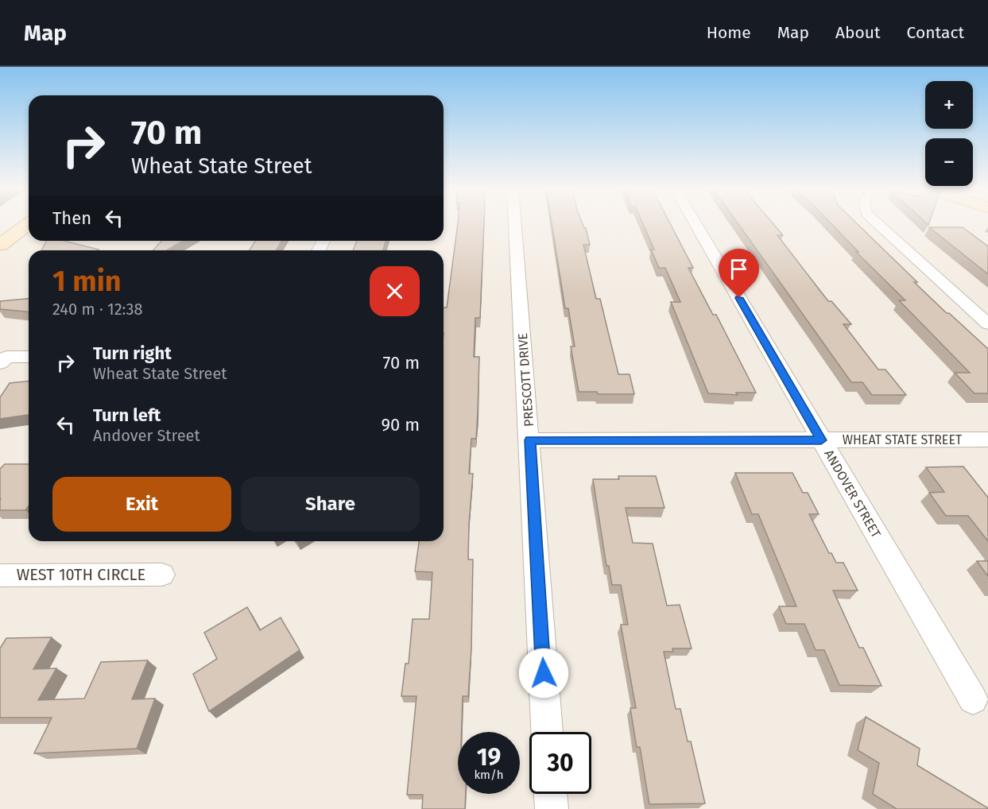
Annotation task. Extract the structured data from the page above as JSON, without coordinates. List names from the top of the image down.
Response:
{
  "streets": {
    "street": [
      "PRESCOTT DRIVE",
      "WHEAT STATE STREET",
      "ANDOVER STREET",
      "WEST 10TH CIRCLE"
    ]
  },
  "crossings": [
    ["PRESCOTT DRIVE", "WHEAT STATE STREET"],
    ["WHEAT STATE STREET", "ANDOVER STREET"]
  ],
  "page": {
    "header": "Map",
    "nav": [
      "Home",
      "Map",
      "About",
      "Contact"
    ],
    "map_buttons": ["+", "−"],
    "turn": ["70 m", "Wheat State Street"],
    "then": "Then",
    "heading": ["1 min", "240 m · 12:38"],
    "list": [
      {
        "name": "Turn right",
        "note": "Wheat State Street",
        "value": "70 m"
      },
      {
        "name": "Turn left",
        "note": "Andover Street",
        "value": "90 m"
      }
    ],
    "buttons": ["Exit", "Share"],
    "speed": "19 km/h",
    "limit": "30"
  }
}
